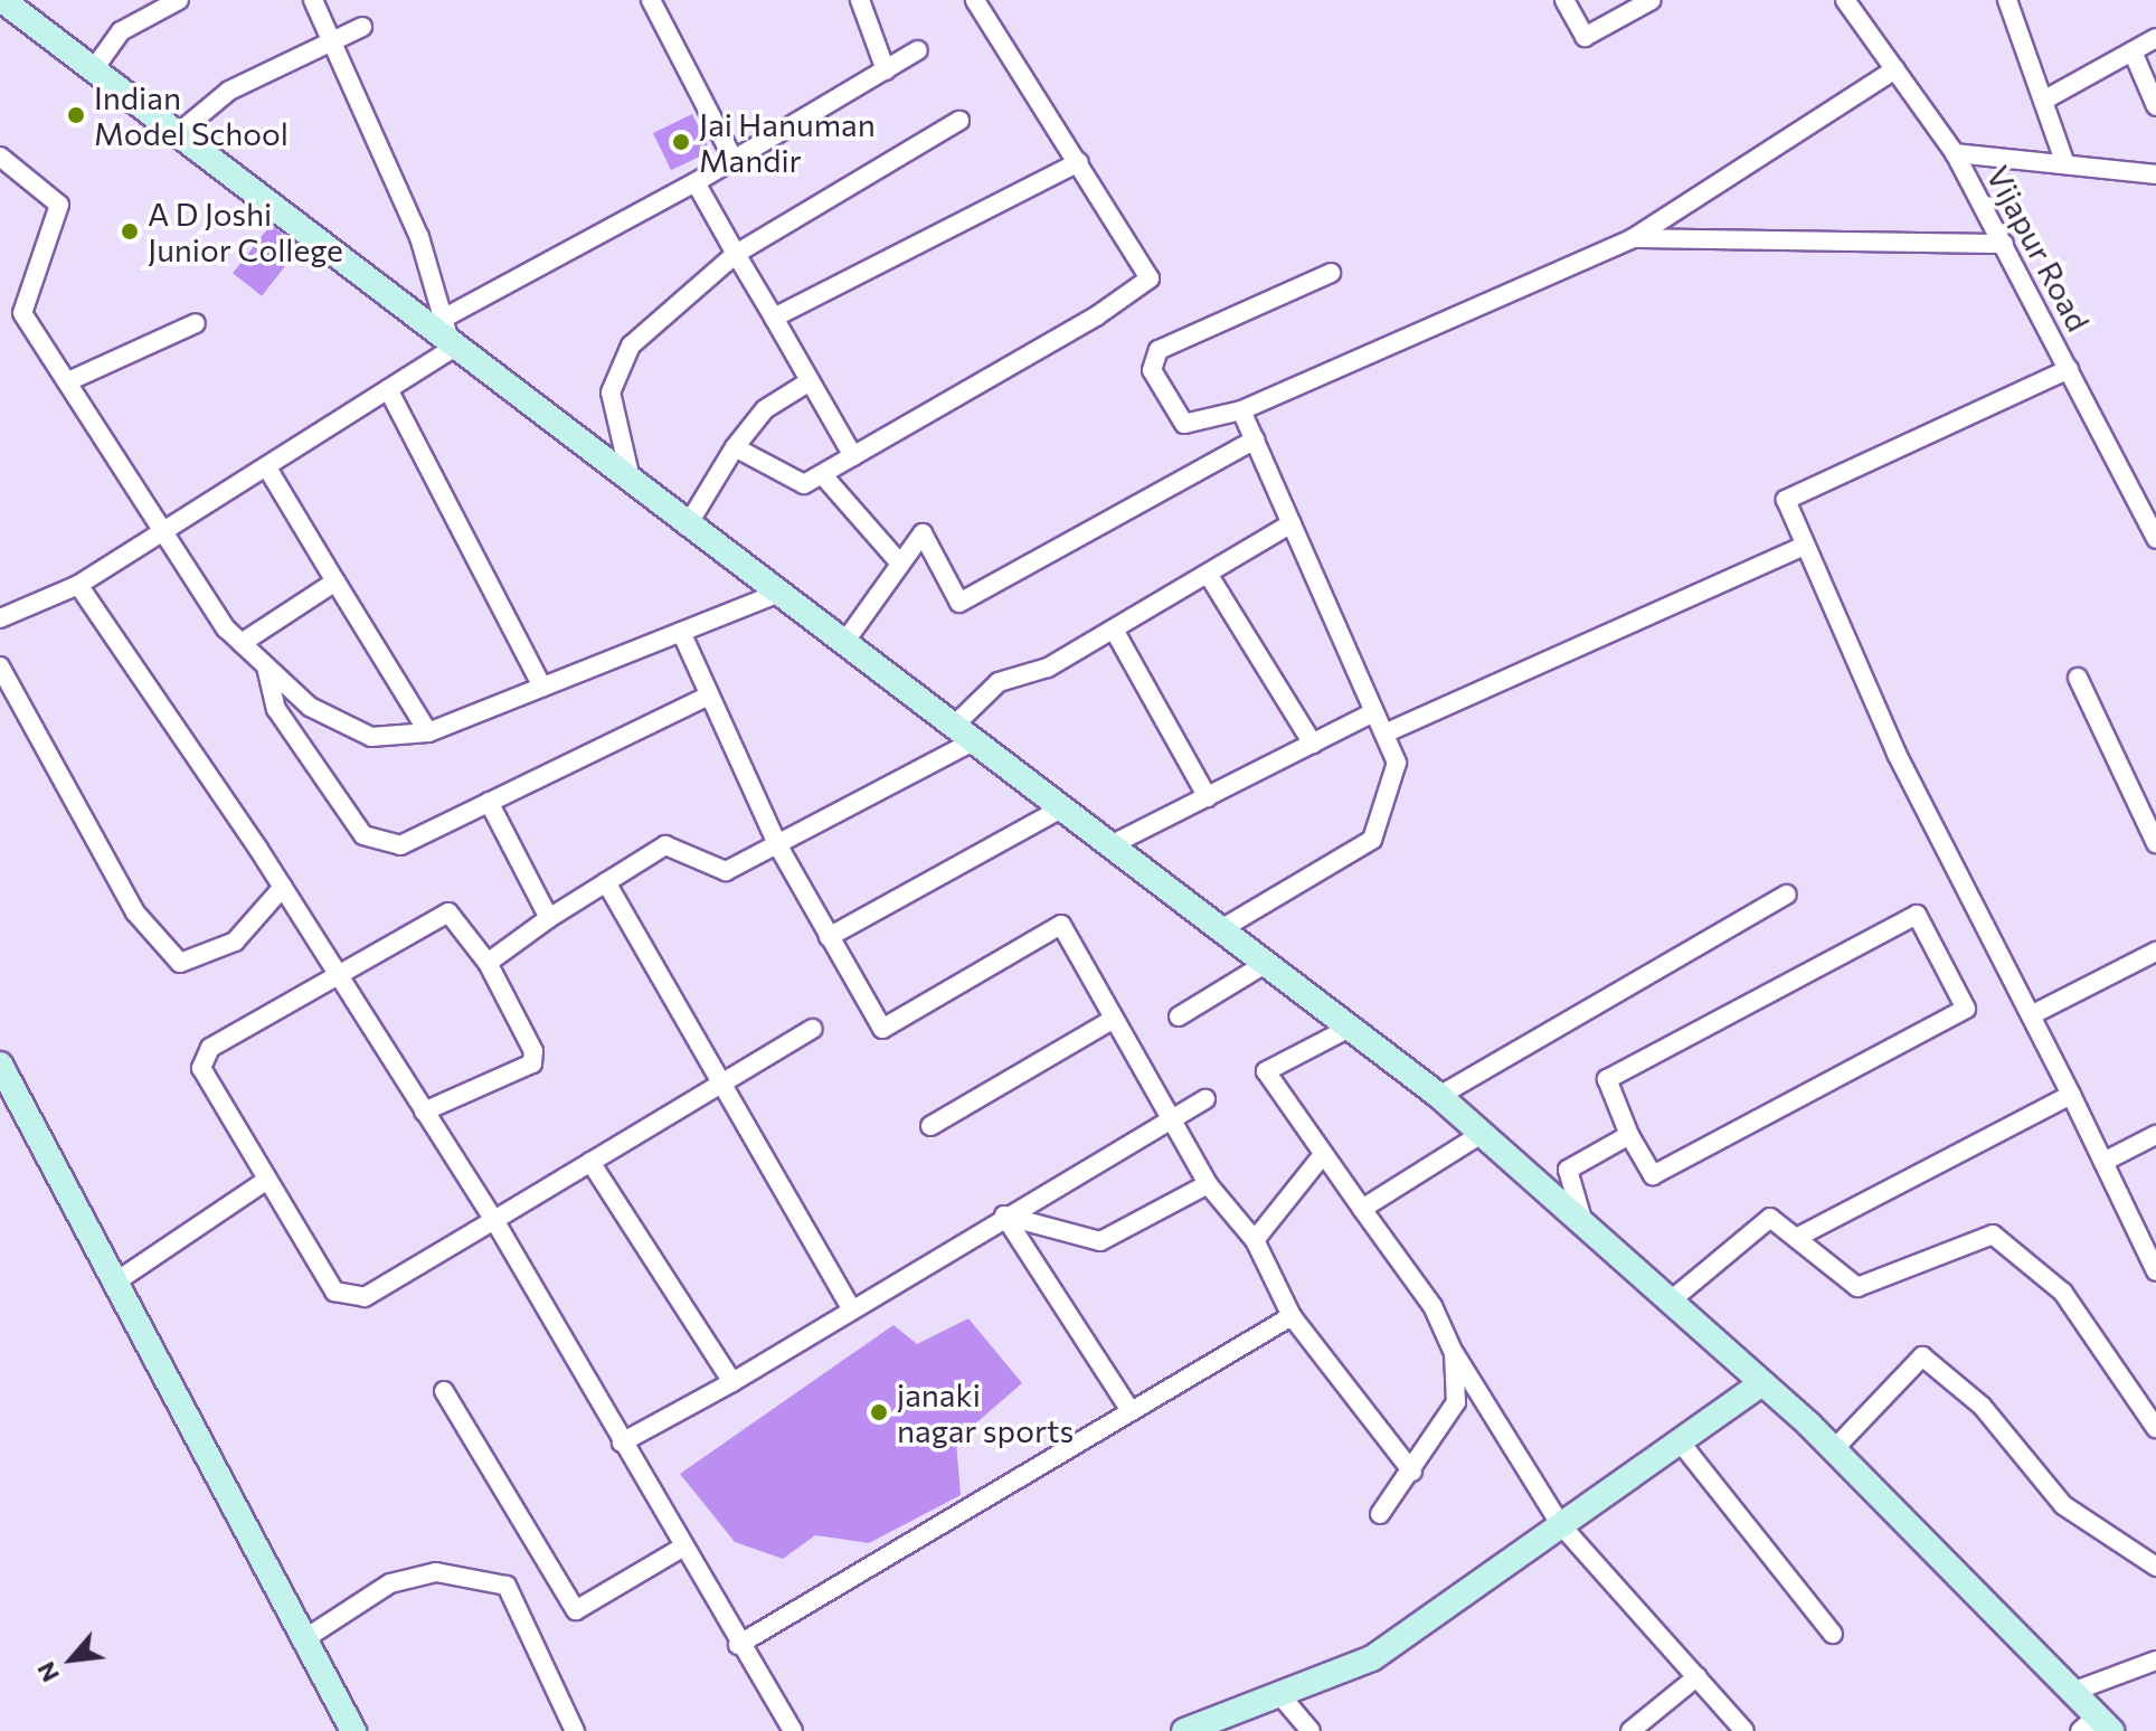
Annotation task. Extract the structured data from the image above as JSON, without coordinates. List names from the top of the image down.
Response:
{
  "streets": {
    "street": ["Vijapur Road"]
  },
  "places": [
    "Indian Model School",
    "Jai Hanuman Mandir",
    "A D Joshi Junior College",
    "janaki nagar sports"
  ],
  "north": "bottom left"
}
